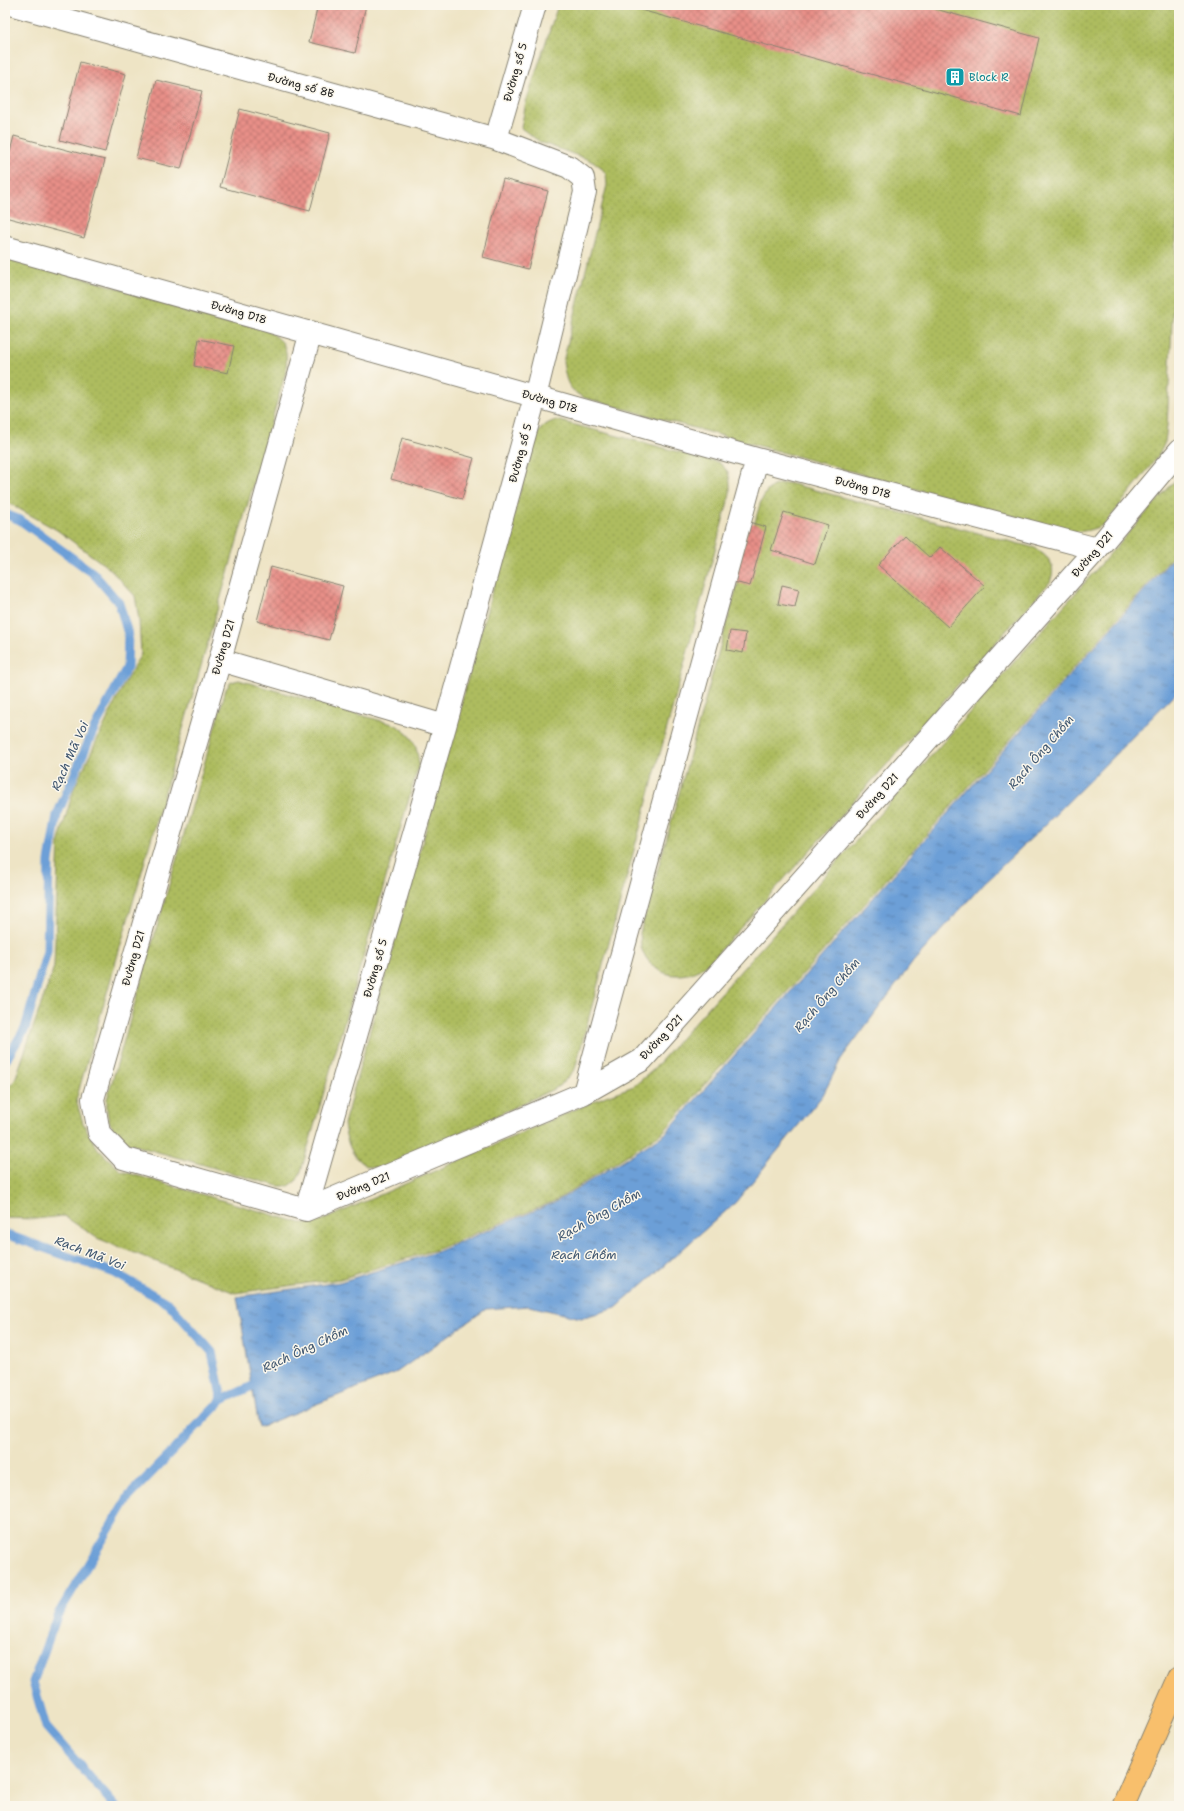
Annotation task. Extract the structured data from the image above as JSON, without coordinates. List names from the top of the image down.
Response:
{
  "streets": {
    "street": [
      "Đường số 5",
      "Đường số 8B",
      "Đường D18",
      "Đường D21"
    ]
  },
  "crossings": [
    ["Đường số 5", "Đường số 8B"],
    ["Đường số 5", "Đường D18"],
    ["Đường số 5", "Đường D21"],
    ["Đường D18", "Đường D21"]
  ],
  "water": ["Rạch Ông Chồm", "Rạch Mã Voi", "Rạch Chồm"],
  "places": {
    "building": ["Block R"]
  }
}
